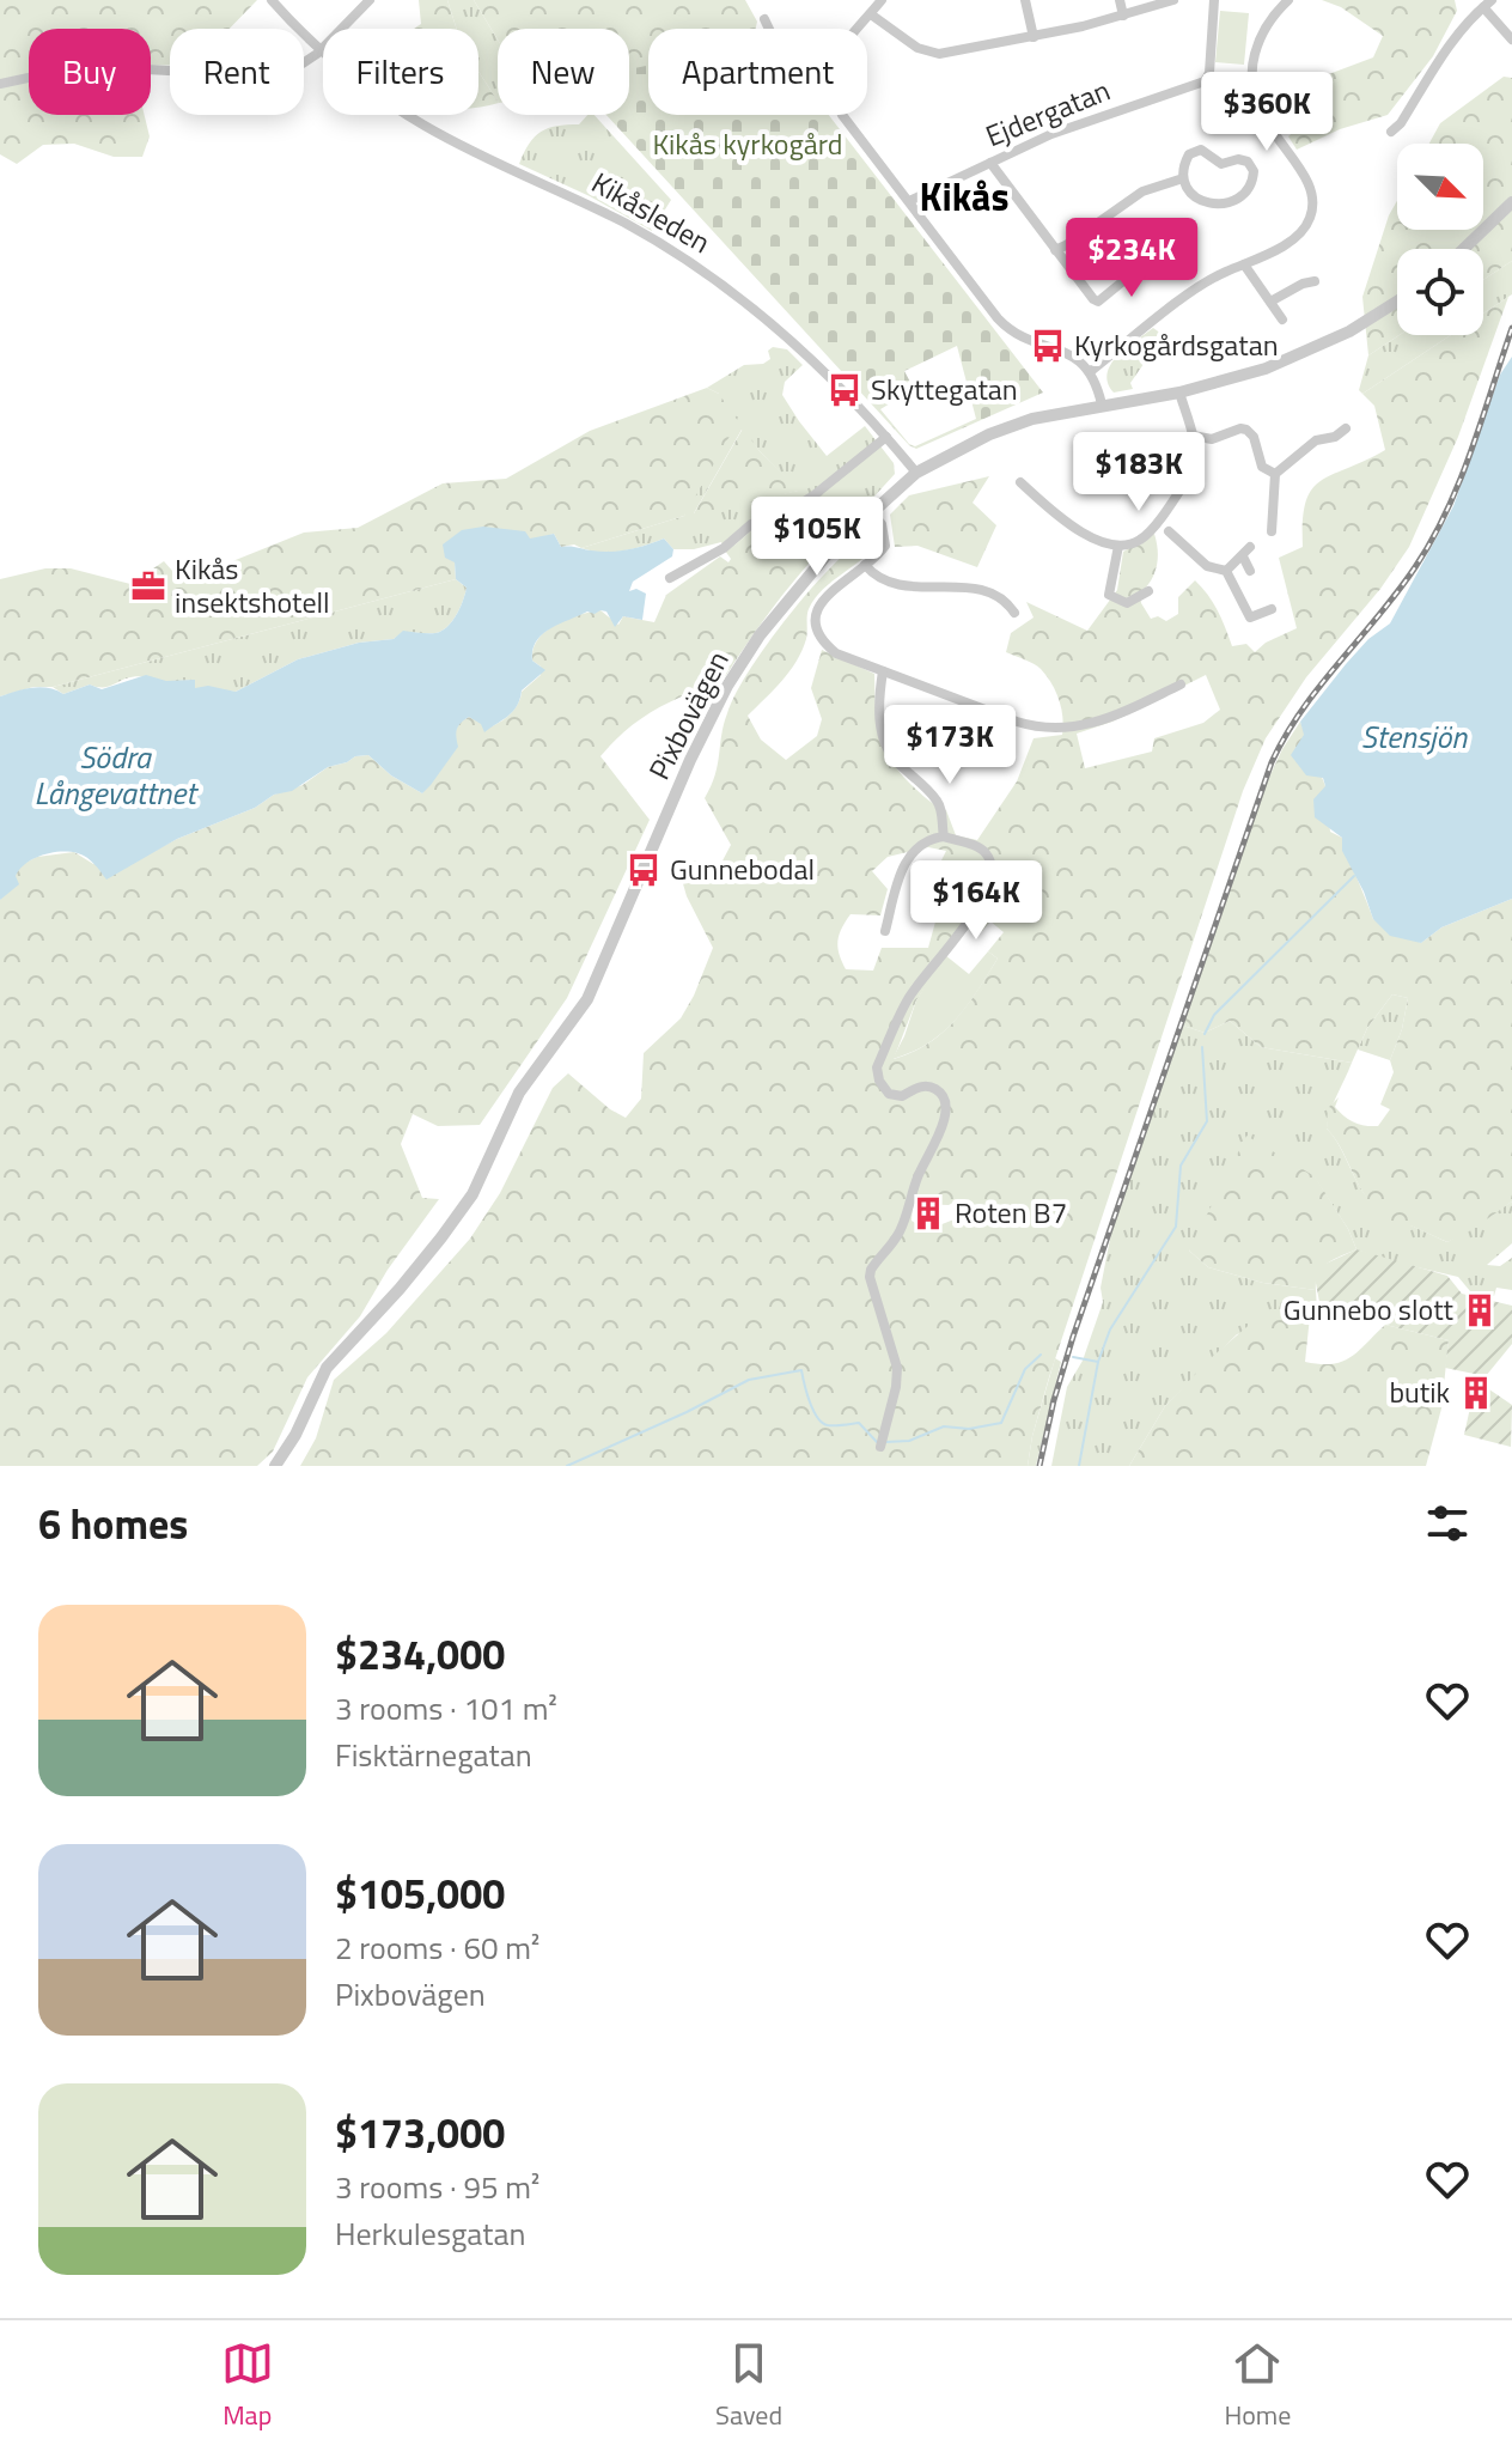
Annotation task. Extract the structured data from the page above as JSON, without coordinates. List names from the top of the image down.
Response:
{
  "streets": {
    "street": ["Ejdergatan", "Kikåsleden", "Pixbovägen"]
  },
  "crossings": [
    ["Kikåsleden", "Pixbovägen"]
  ],
  "districts": ["Kikås"],
  "water": ["Stensjön", "Södra Långevattnet"],
  "parks": ["Kikås kyrkogård"],
  "places": {
    "bus stop": ["Kyrkogårdsgatan", "Skyttegatan", "Gunnebodal"],
    "office": ["Kikås insektshotell"],
    "building": ["Roten B7", "Gunnebo slott", "butik"]
  },
  "north": "bottom right",
  "page": {
    "chip": [
      "Buy",
      "Rent",
      "Filters",
      "New",
      "Apartment"
    ],
    "price": [
      "$360K",
      "$234K",
      "$183K",
      "$105K",
      "$173K",
      "$164K"
    ],
    "heading": "6 homes",
    "list": [
      {
        "name": "$234,000",
        "note": "3 rooms · 101 m² · Fisktärnegatan"
      },
      {
        "name": "$105,000",
        "note": "2 rooms · 60 m² · Pixbovägen"
      },
      {
        "name": "$173,000",
        "note": "3 rooms · 95 m² · Herkulesgatan"
      }
    ],
    "tabs": ["Map", "Saved", "Home"]
  }
}
